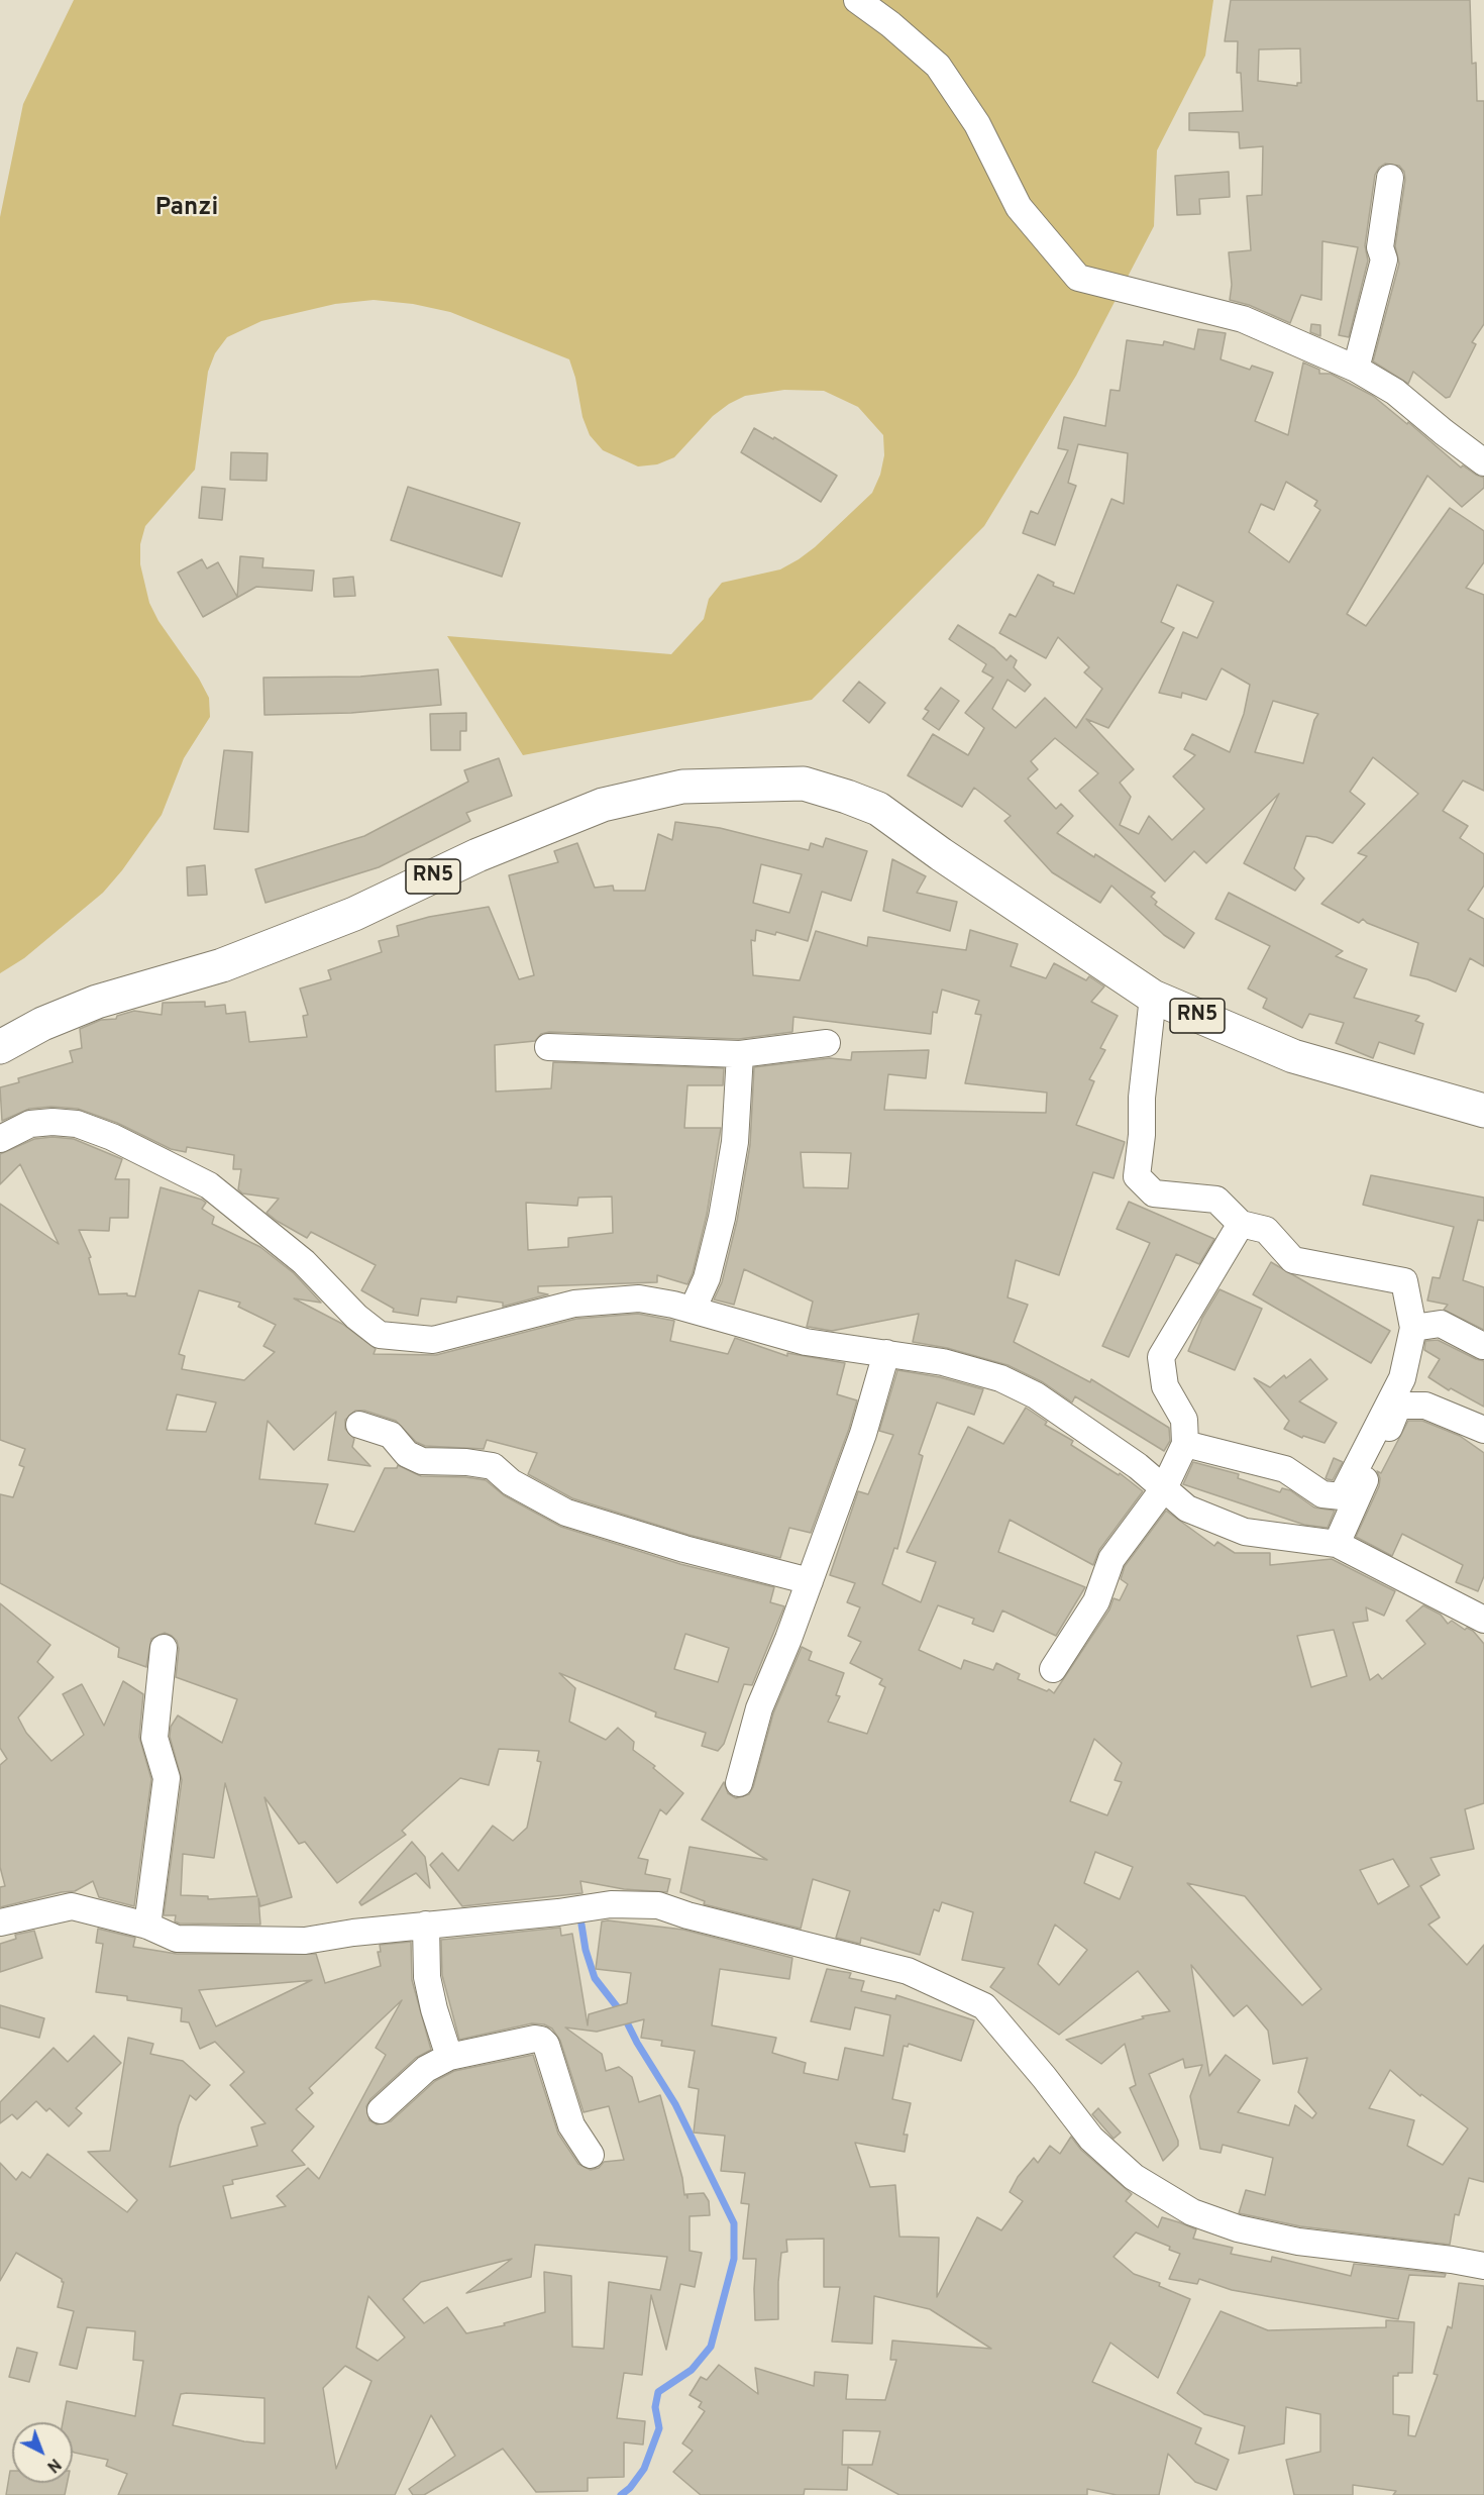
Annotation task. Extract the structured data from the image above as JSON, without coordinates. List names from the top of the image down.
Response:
{
  "streets": {
    "highway": ["RN5"]
  },
  "districts": ["Panzi"],
  "north": "bottom right"
}
